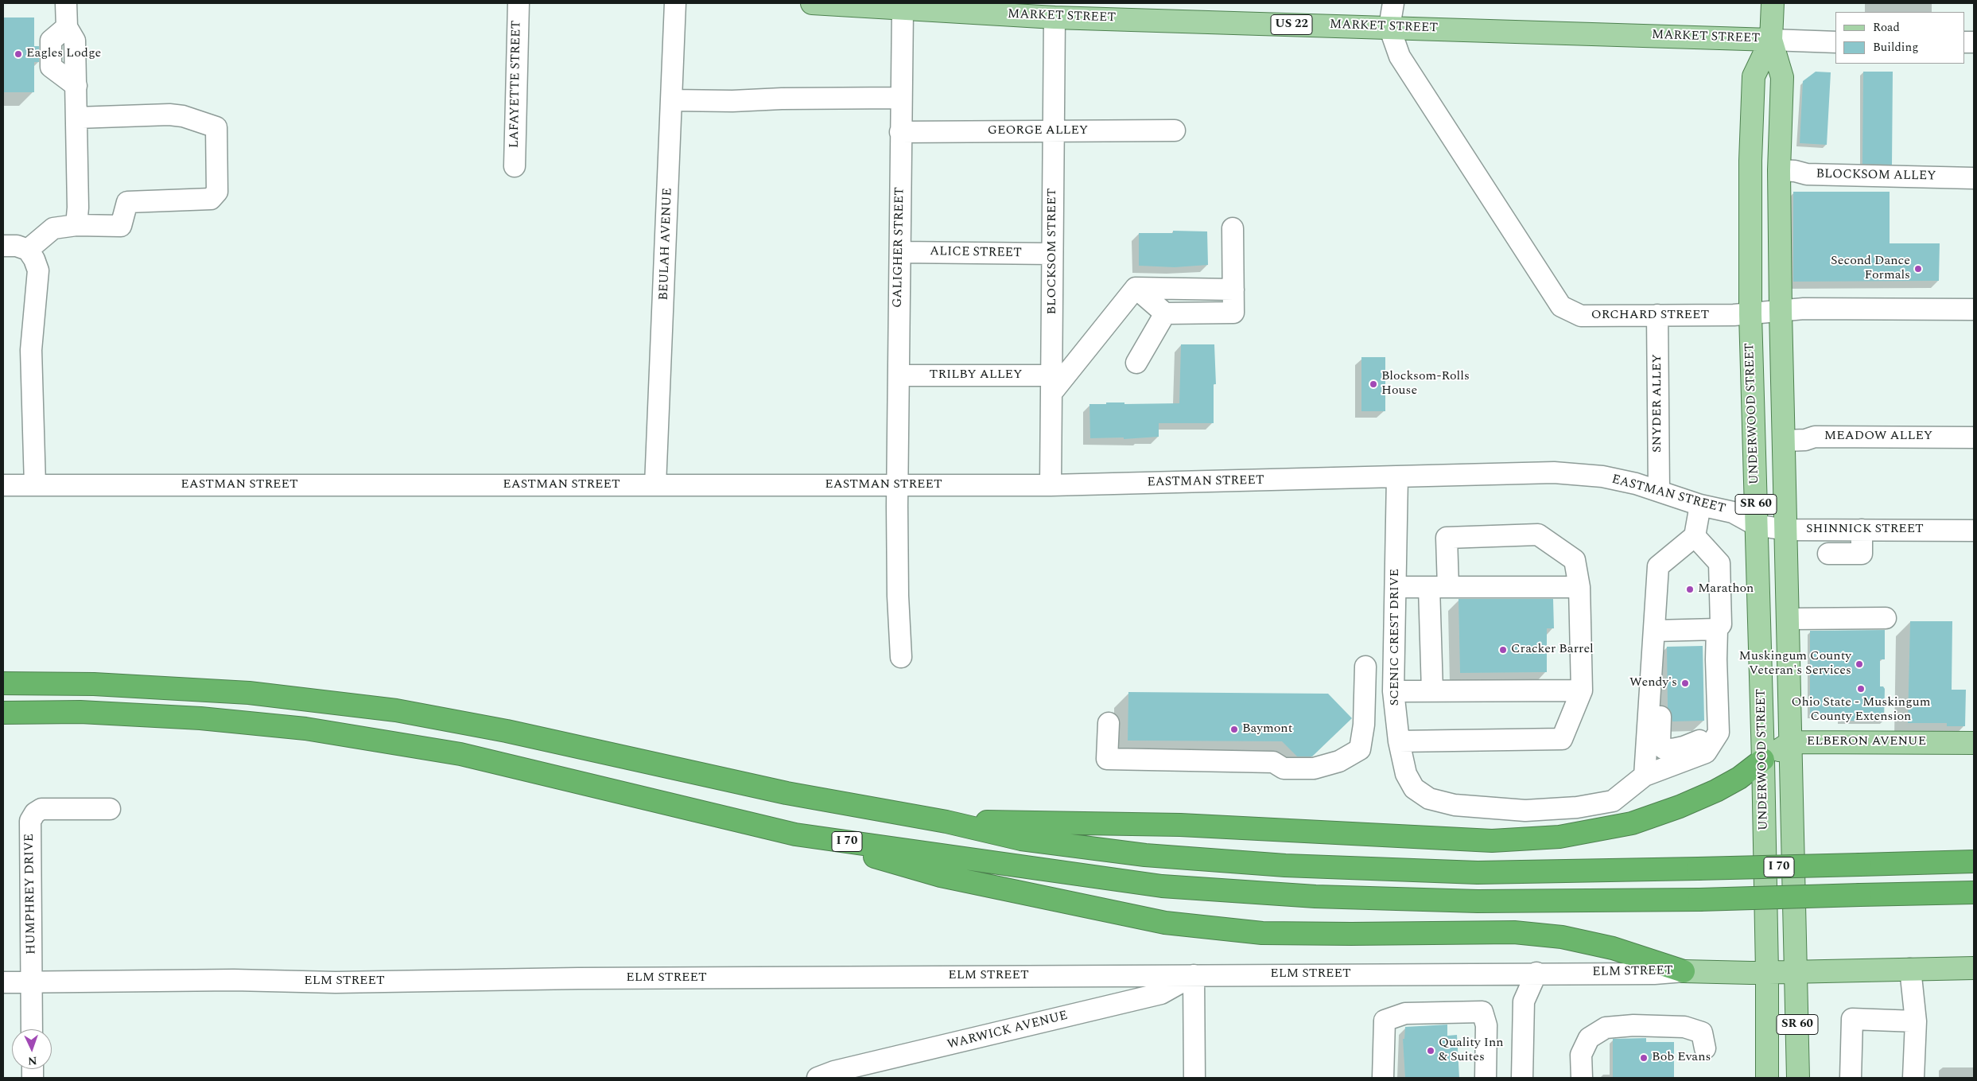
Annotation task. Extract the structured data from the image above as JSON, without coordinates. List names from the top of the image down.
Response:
{
  "streets": {
    "highway": ["I 70"],
    "main road": [
      "MARKET STREET",
      "US 22",
      "UNDERWOOD STREET",
      "SR 60",
      "ELBERON AVENUE",
      "ELM STREET"
    ],
    "street": [
      "LAFAYETTE STREET",
      "GEORGE ALLEY",
      "BLOCKSOM ALLEY",
      "BEULAH AVENUE",
      "GALIGHER STREET",
      "BLOCKSOM STREET",
      "ALICE STREET",
      "ORCHARD STREET",
      "TRILBY ALLEY",
      "SNYDER ALLEY",
      "MEADOW ALLEY",
      "EASTMAN STREET",
      "SHINNICK STREET",
      "SCENIC CREST DRIVE",
      "HUMPHREY DRIVE",
      "WARWICK AVENUE"
    ]
  },
  "crossings": [
    ["MARKET STREET", "GALIGHER STREET"],
    ["MARKET STREET", "BLOCKSOM STREET"],
    ["MARKET STREET", "ORCHARD STREET"],
    ["MARKET STREET", "UNDERWOOD STREET"],
    ["GEORGE ALLEY", "GALIGHER STREET"],
    ["GEORGE ALLEY", "BLOCKSOM STREET"],
    ["BLOCKSOM ALLEY", "UNDERWOOD STREET"],
    ["BEULAH AVENUE", "EASTMAN STREET"],
    ["GALIGHER STREET", "ALICE STREET"],
    ["GALIGHER STREET", "TRILBY ALLEY"],
    ["GALIGHER STREET", "EASTMAN STREET"],
    ["BLOCKSOM STREET", "ALICE STREET"],
    ["BLOCKSOM STREET", "TRILBY ALLEY"],
    ["BLOCKSOM STREET", "EASTMAN STREET"],
    ["ORCHARD STREET", "SNYDER ALLEY"],
    ["ORCHARD STREET", "UNDERWOOD STREET"],
    ["SNYDER ALLEY", "EASTMAN STREET"],
    ["UNDERWOOD STREET", "MEADOW ALLEY"],
    ["UNDERWOOD STREET", "EASTMAN STREET"],
    ["UNDERWOOD STREET", "SHINNICK STREET"],
    ["UNDERWOOD STREET", "ELBERON AVENUE"],
    ["UNDERWOOD STREET", "ELM STREET"],
    ["EASTMAN STREET", "SHINNICK STREET"],
    ["EASTMAN STREET", "SCENIC CREST DRIVE"],
    ["HUMPHREY DRIVE", "ELM STREET"],
    ["ELM STREET", "WARWICK AVENUE"]
  ],
  "places": [
    "Eagles Lodge",
    "Second Dance Formals",
    "Blocksom-Rolls House",
    "Marathon",
    "Cracker Barrel",
    "Muskingum County Veteran's Services",
    "Wendy's",
    "Ohio State - Muskingum County Extension",
    "Baymont",
    "Quality Inn & Suites",
    "Bob Evans"
  ],
  "legend": ["Road", "Building"],
  "north": "bottom"
}
